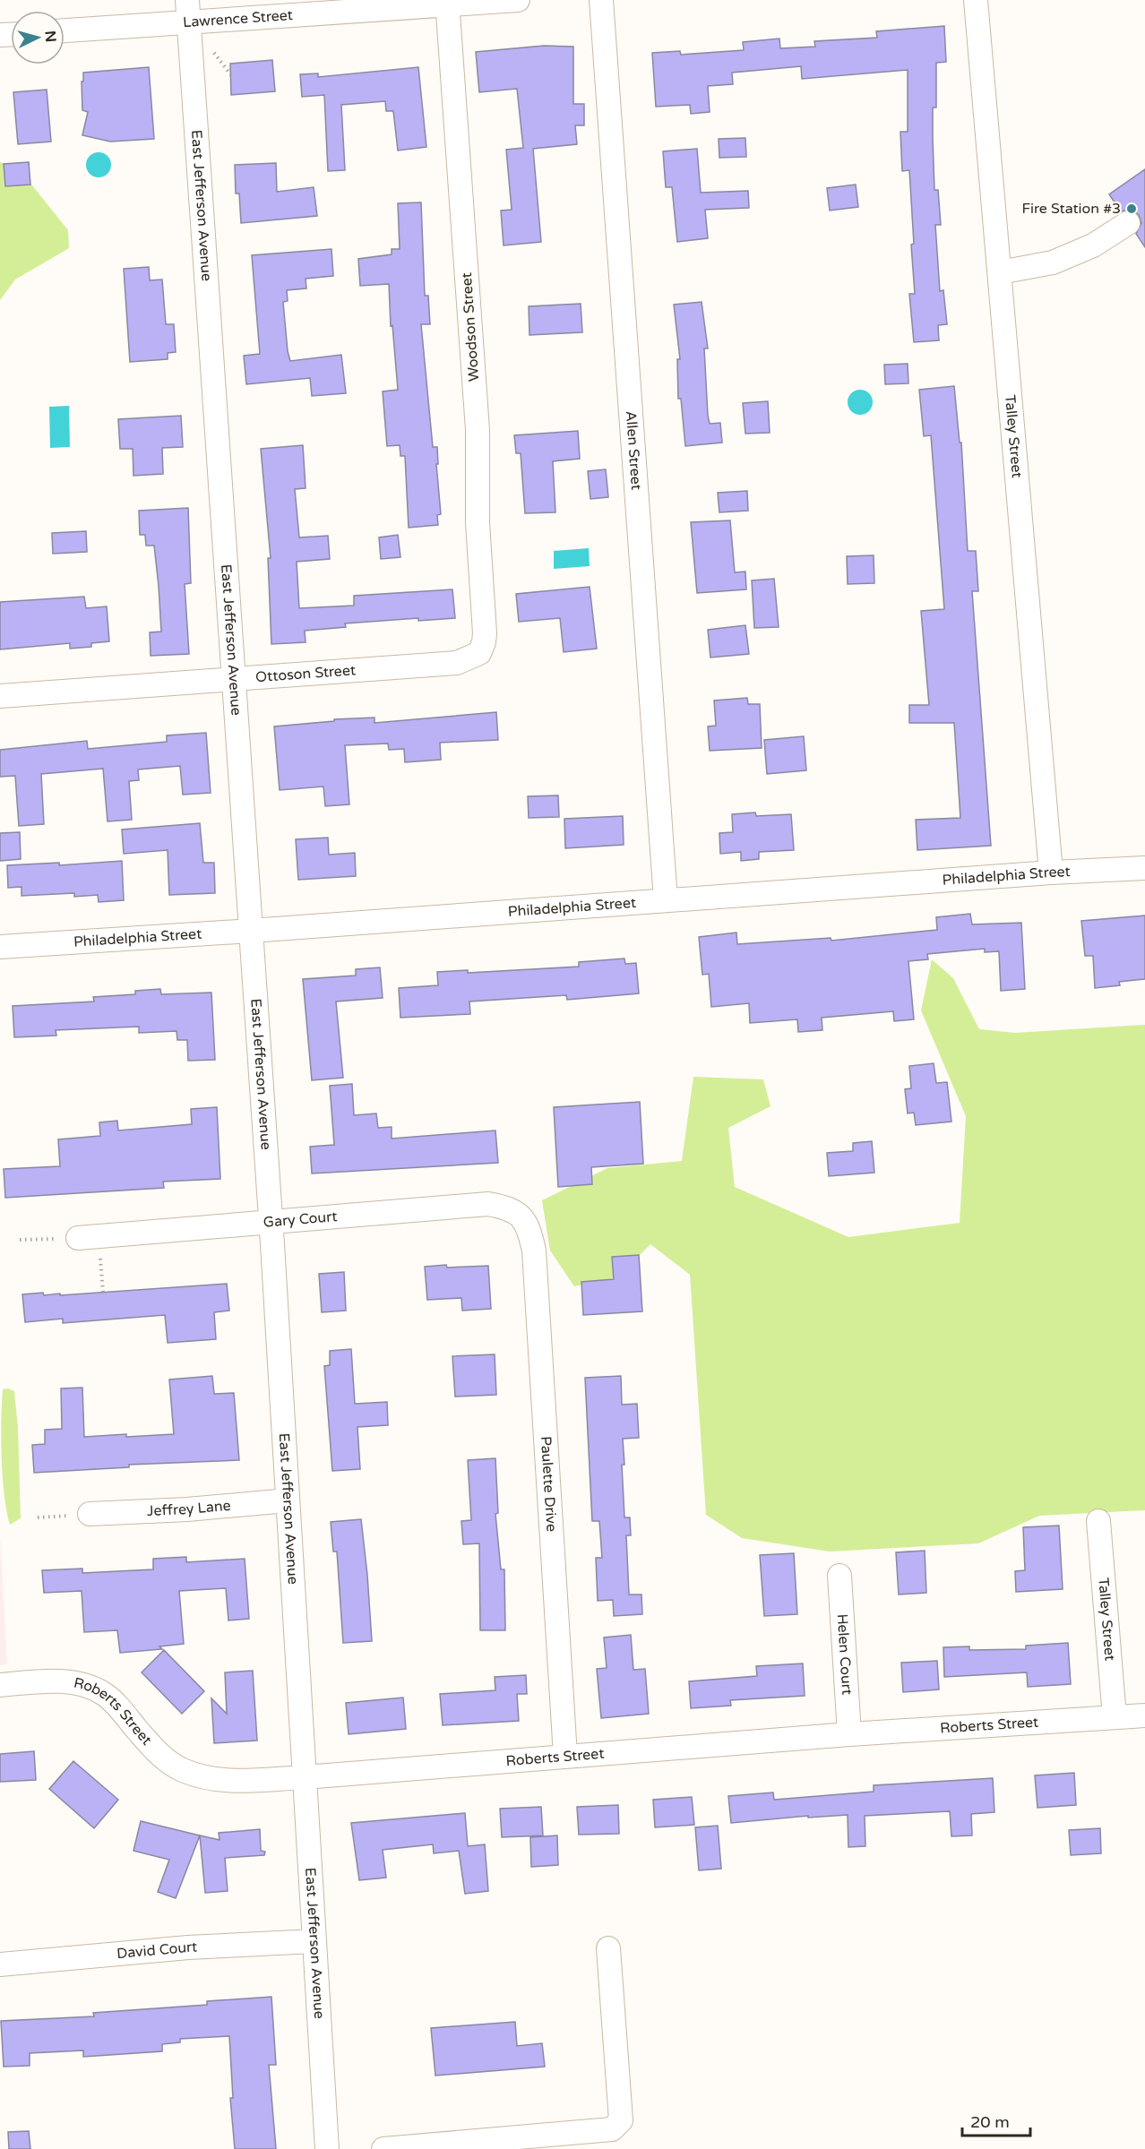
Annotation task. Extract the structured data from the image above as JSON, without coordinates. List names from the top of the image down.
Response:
{
  "streets": {
    "street": [
      "Lawrence Street",
      "East Jefferson Avenue",
      "Woodson Street",
      "Talley Street",
      "Allen Street",
      "Ottoson Street",
      "Philadelphia Street",
      "Gary Court",
      "Paulette Drive",
      "Jeffrey Lane",
      "Helen Court",
      "Roberts Street",
      "David Court"
    ]
  },
  "crossings": [
    ["Lawrence Street", "East Jefferson Avenue"],
    ["Lawrence Street", "Woodson Street"],
    ["East Jefferson Avenue", "Ottoson Street"],
    ["East Jefferson Avenue", "Philadelphia Street"],
    ["East Jefferson Avenue", "Gary Court"],
    ["East Jefferson Avenue", "Jeffrey Lane"],
    ["East Jefferson Avenue", "Roberts Street"],
    ["East Jefferson Avenue", "David Court"],
    ["Woodson Street", "Ottoson Street"],
    ["Talley Street", "Philadelphia Street"],
    ["Talley Street", "Roberts Street"],
    ["Allen Street", "Philadelphia Street"],
    ["Gary Court", "Paulette Drive"],
    ["Paulette Drive", "Roberts Street"],
    ["Helen Court", "Roberts Street"]
  ],
  "places": ["Fire Station #3"],
  "scale_bar": "20 m",
  "north": "right"
}
